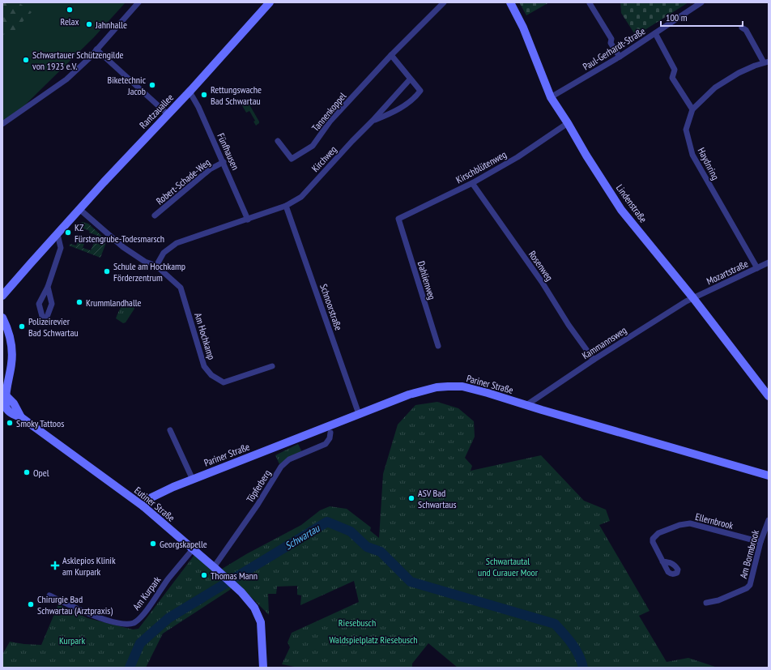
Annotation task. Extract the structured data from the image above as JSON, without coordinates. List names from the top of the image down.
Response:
{
  "streets": {
    "street": [
      "Paul-Gerhardt-Straße",
      "Rantzauallee",
      "Tannenkoppel",
      "Fünfhausen",
      "Kirchweg",
      "Haydnring",
      "Kirschblütenweg",
      "Robert-Schade-Weg",
      "Lindenstraße",
      "Rosenweg",
      "Mozartstraße",
      "Dahlienweg",
      "Schnoorstraße",
      "Am Hochkamp",
      "Kammannsweg",
      "Pariner Straße",
      "Töpferberg",
      "Eutiner Straße",
      "Ellernbrook",
      "Am Bormbrook",
      "Am Kurpark"
    ]
  },
  "crossings": [
    ["Paul-Gerhardt-Straße", "Lindenstraße"],
    ["Rantzauallee", "Fünfhausen"],
    ["Rantzauallee", "Am Hochkamp"],
    ["Tannenkoppel", "Kirchweg"],
    ["Fünfhausen", "Robert-Schade-Weg"],
    ["Kirchweg", "Schnoorstraße"],
    ["Haydnring", "Mozartstraße"],
    ["Kirschblütenweg", "Lindenstraße"],
    ["Kirschblütenweg", "Rosenweg"],
    ["Kirschblütenweg", "Dahlienweg"],
    ["Lindenstraße", "Mozartstraße"],
    ["Lindenstraße", "Kammannsweg"],
    ["Rosenweg", "Kammannsweg"],
    ["Mozartstraße", "Kammannsweg"],
    ["Schnoorstraße", "Pariner Straße"],
    ["Kammannsweg", "Pariner Straße"],
    ["Pariner Straße", "Eutiner Straße"],
    ["Töpferberg", "Eutiner Straße"],
    ["Eutiner Straße", "Am Kurpark"],
    ["Ellernbrook", "Am Bormbrook"]
  ],
  "water": ["Schwartau"],
  "parks": [
    "Schwartautal und Curauer Moor",
    "Riesebusch",
    "Waldspielplatz Riesebusch",
    "Kurpark"
  ],
  "places": {
    "other": [
      "Relax",
      "Jahnhalle",
      "Schwartauer Schützengilde von 1923 e.V.",
      "Biketechnic Jacob",
      "Rettungswache Bad Schwartau",
      "KZ Fürstengrube-Todesmarsch",
      "Schule am Hochkamp Förderzentrum",
      "Krummlandhalle",
      "Polizeirevier Bad Schwartau",
      "Smoky Tattoos",
      "Opel",
      "ASV Bad Schwartaus",
      "Georgskapelle",
      "Thomas Mann",
      "Chirurgie Bad Schwartau (Arztpraxis)"
    ],
    "health": ["Asklepios Klinik am Kurpark"]
  },
  "scale_bar": "100 m"
}
